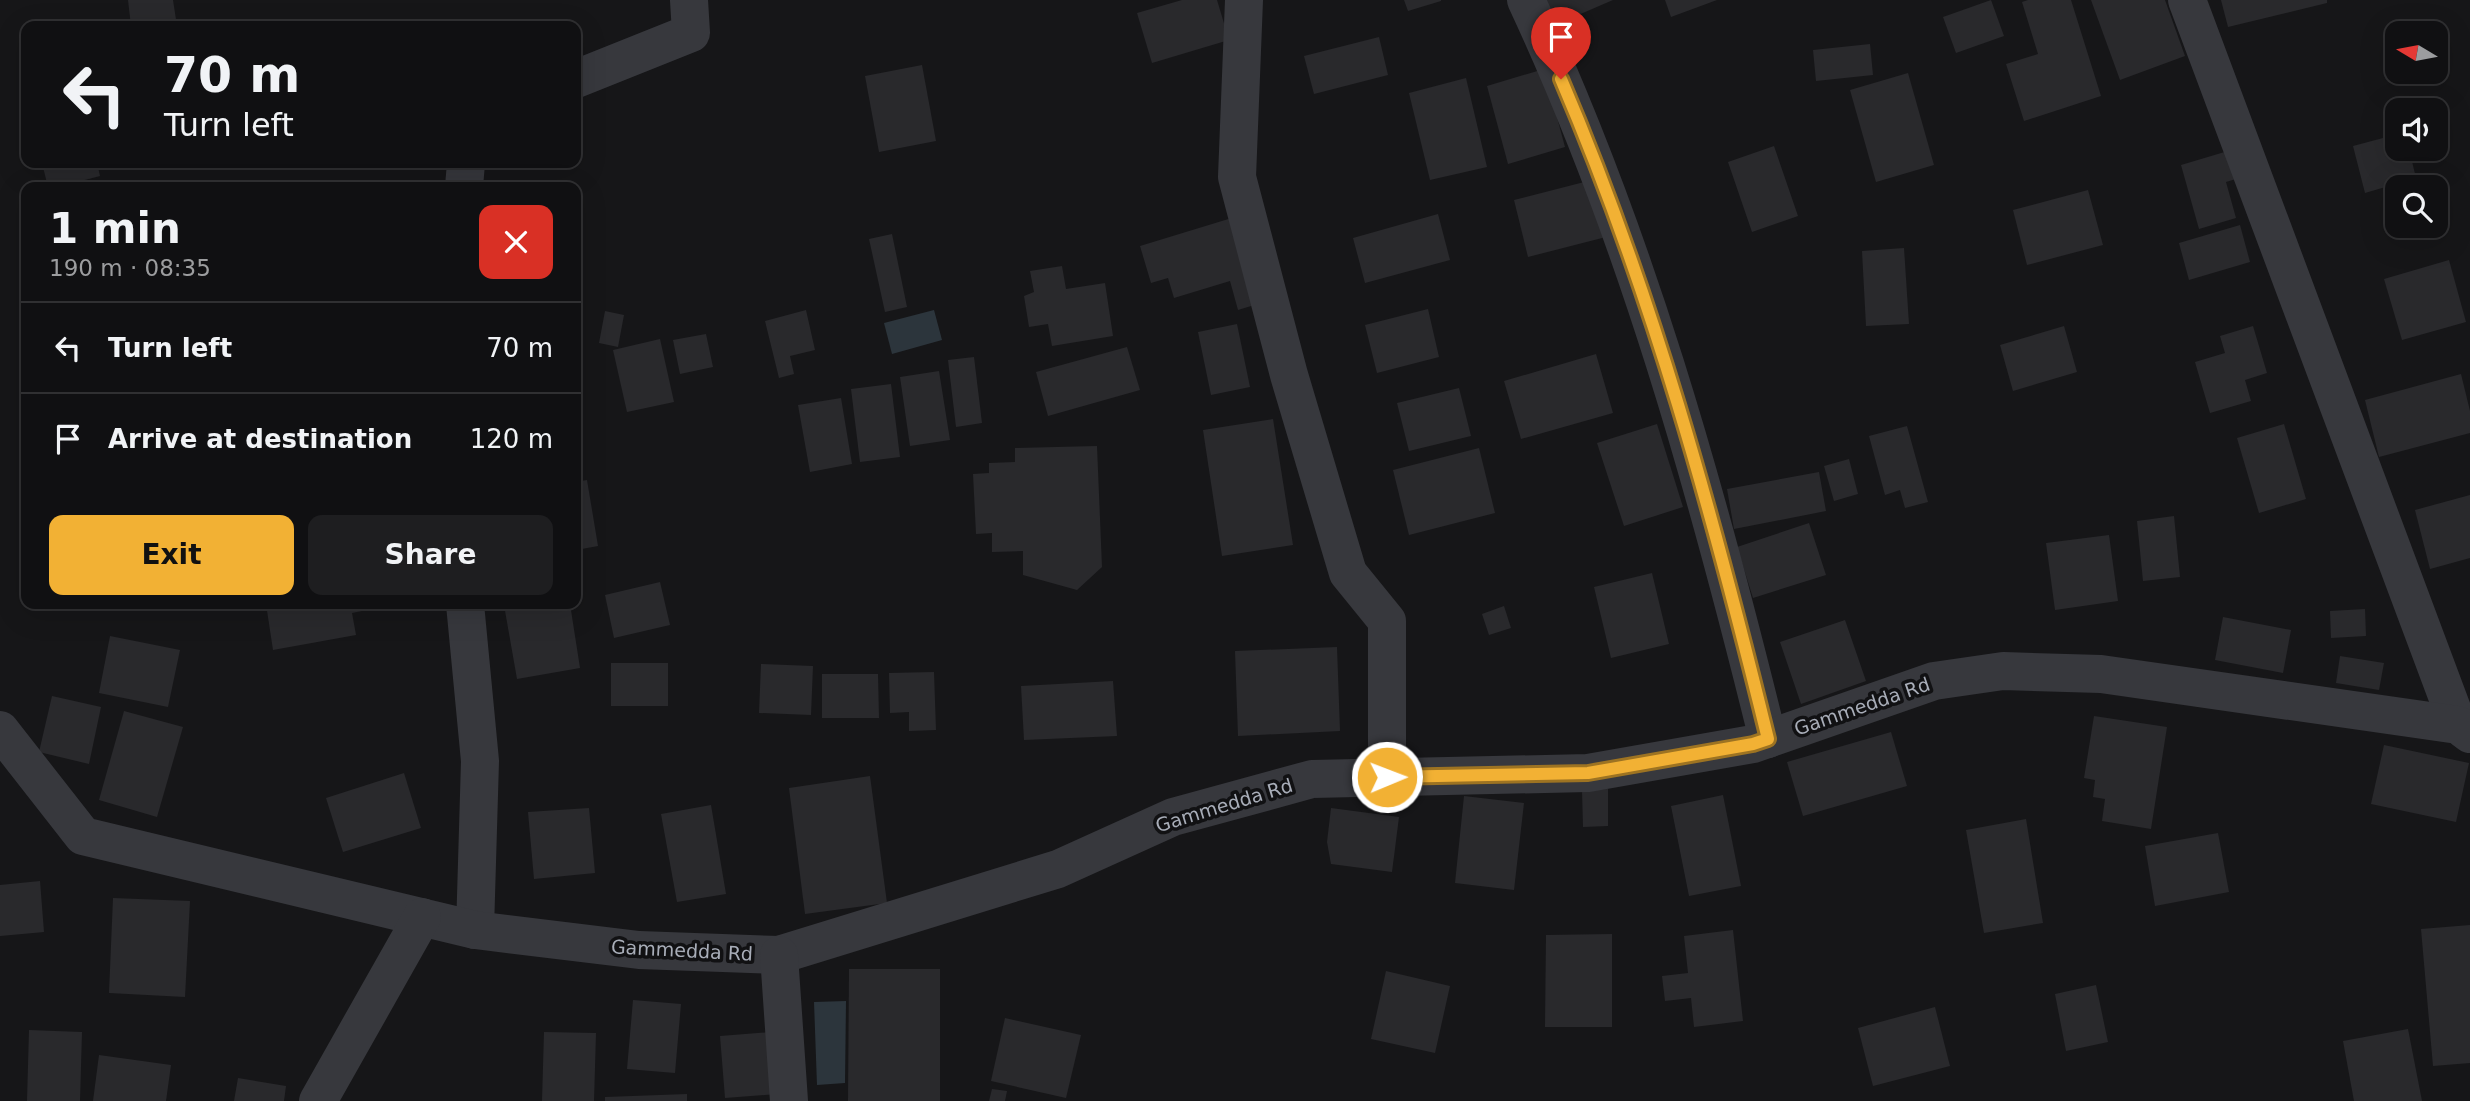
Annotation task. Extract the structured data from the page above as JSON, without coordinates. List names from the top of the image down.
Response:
{
  "streets": {
    "street": ["Gammedda Rd"]
  },
  "north": "left",
  "page": {
    "turn": ["70 m", "Turn left"],
    "heading": ["1 min", "190 m · 08:35"],
    "list": [
      {
        "name": "Turn left",
        "value": "70 m"
      },
      {
        "name": "Arrive at destination",
        "value": "120 m"
      }
    ],
    "buttons": ["Exit", "Share"]
  }
}
